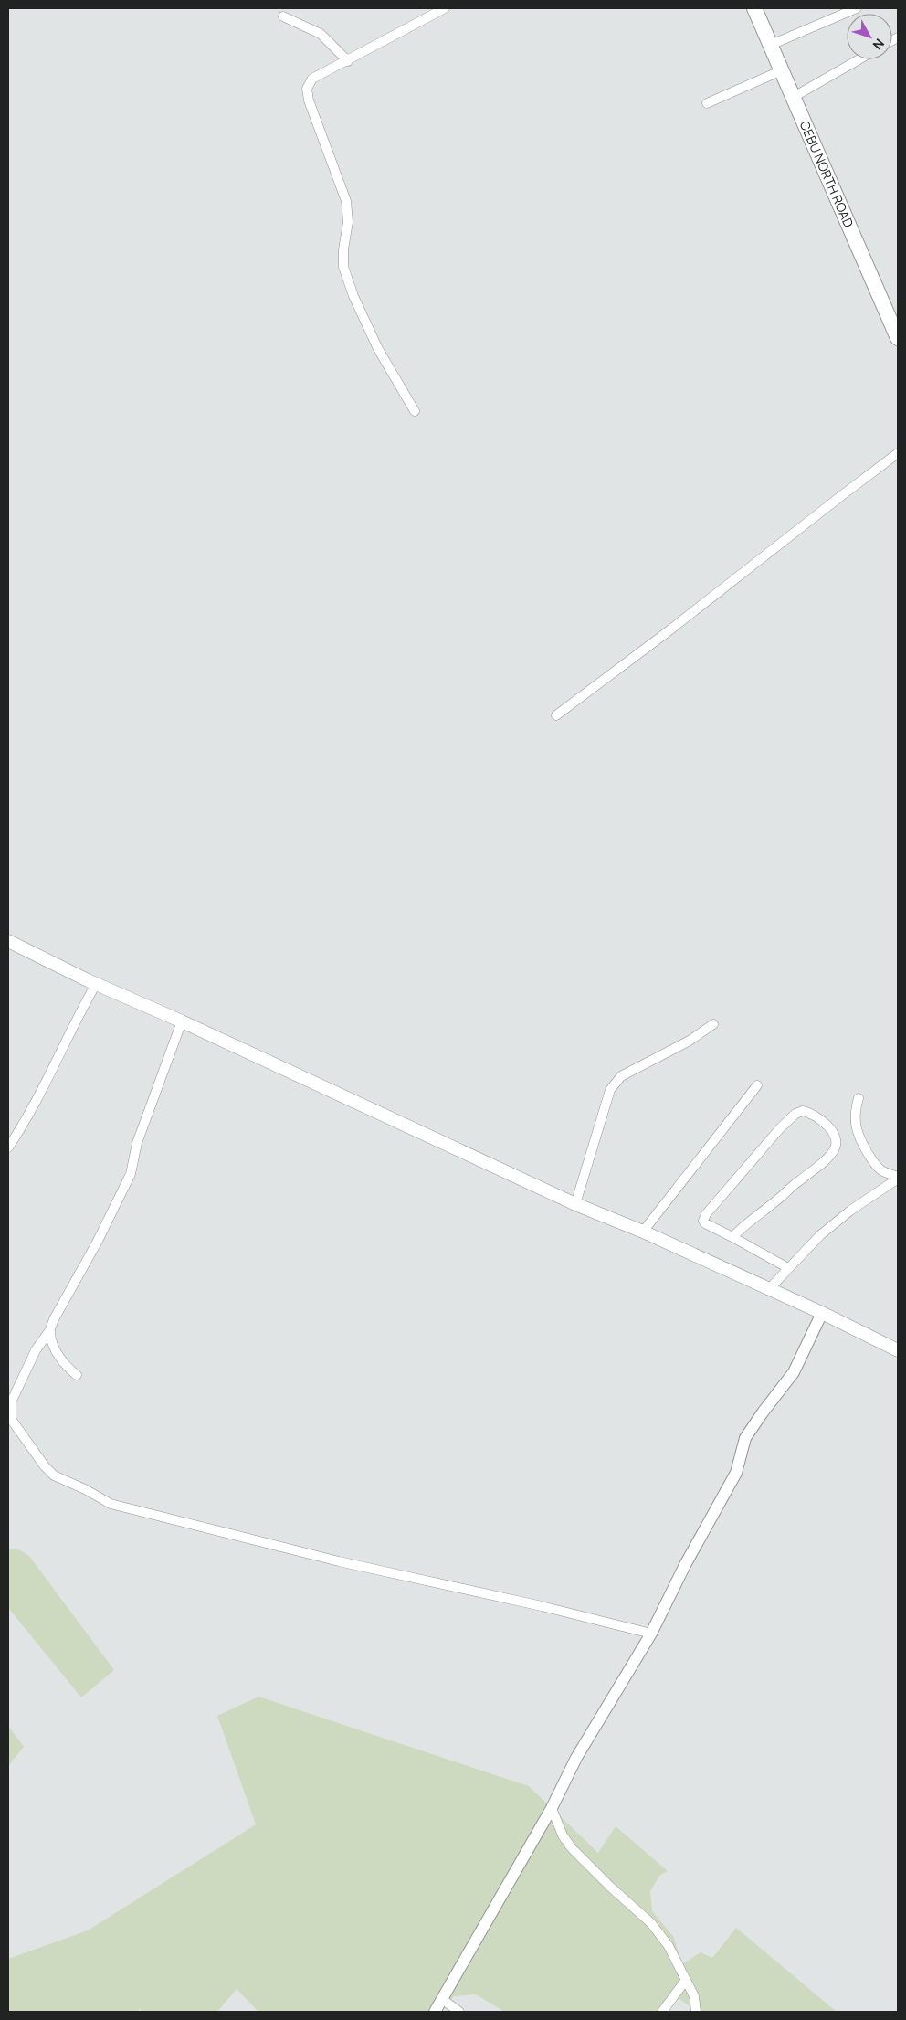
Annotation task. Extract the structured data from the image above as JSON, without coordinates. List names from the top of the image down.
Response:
{
  "streets": {
    "highway": ["CEBU NORTH ROAD"]
  },
  "north": "bottom right"
}
